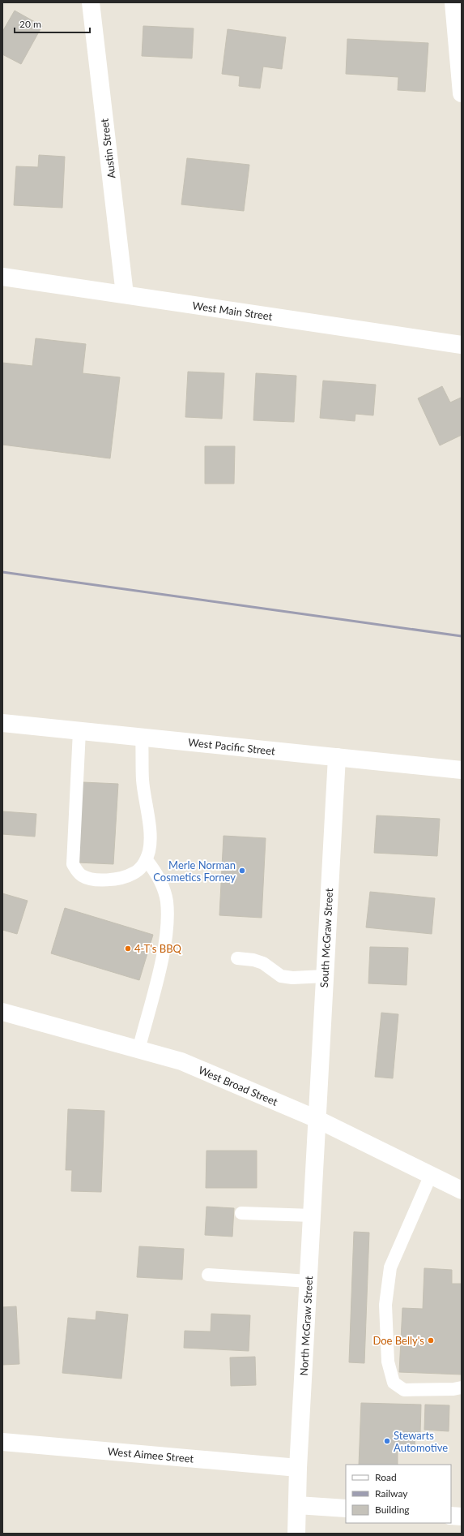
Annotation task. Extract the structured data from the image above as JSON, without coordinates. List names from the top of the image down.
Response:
{
  "streets": {
    "street": [
      "Austin Street",
      "West Main Street",
      "West Pacific Street",
      "South McGraw Street",
      "West Broad Street",
      "North McGraw Street",
      "West Aimee Street"
    ]
  },
  "crossings": [
    ["Austin Street", "West Main Street"],
    ["West Pacific Street", "South McGraw Street"],
    ["South McGraw Street", "West Broad Street"],
    ["South McGraw Street", "North McGraw Street"],
    ["West Broad Street", "North McGraw Street"],
    ["North McGraw Street", "West Aimee Street"]
  ],
  "places": [
    "Merle Norman Cosmetics Forney",
    "4-T's BBQ",
    "Doe Belly's",
    "Stewarts Automotive"
  ],
  "legend": ["Road", "Railway", "Building"],
  "scale_bar": "20 m"
}
